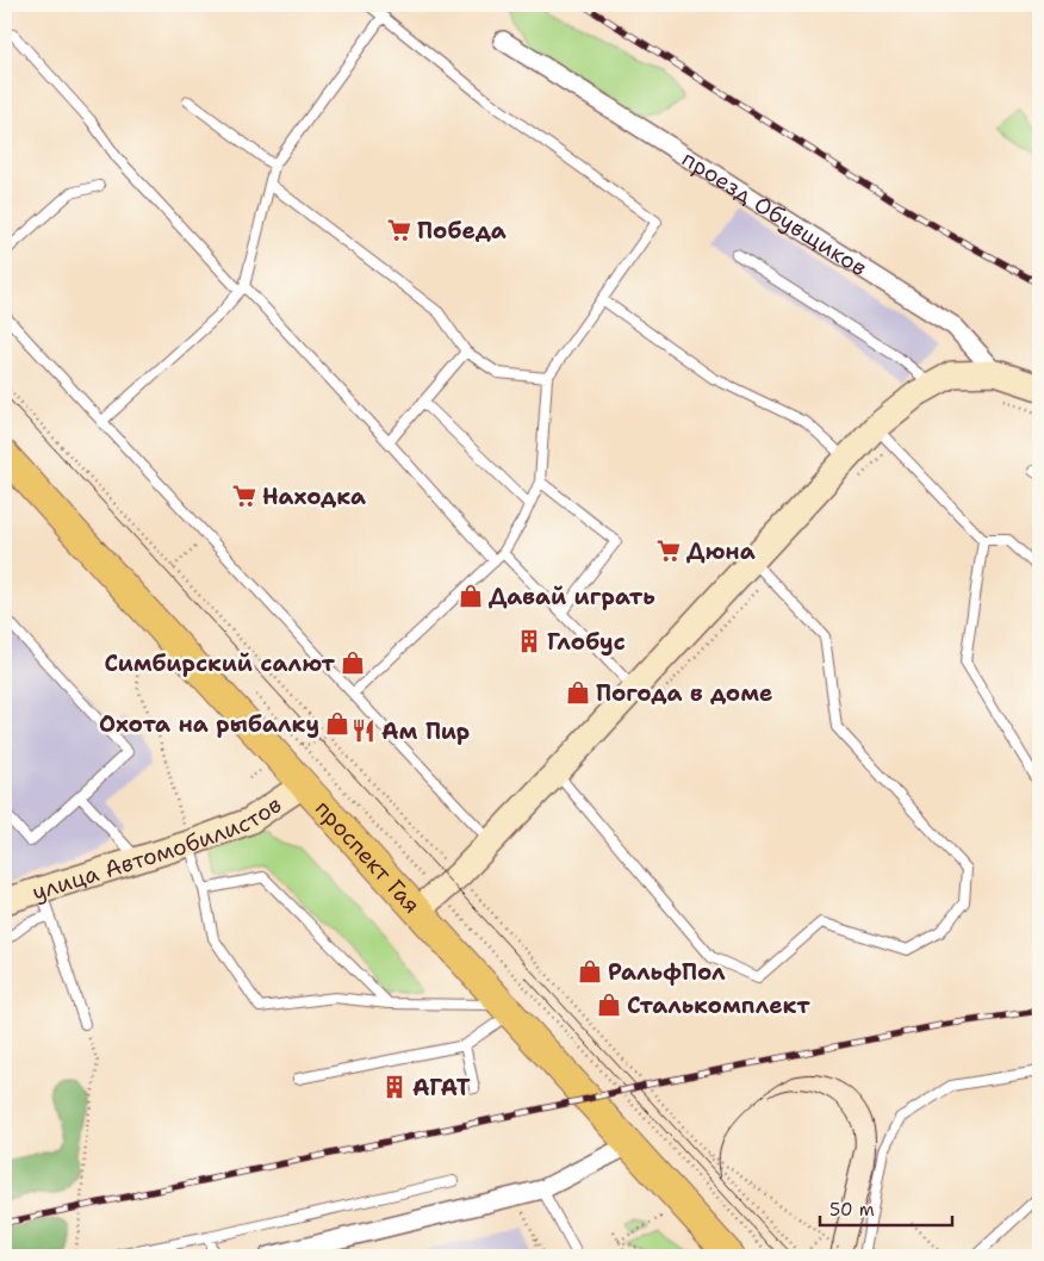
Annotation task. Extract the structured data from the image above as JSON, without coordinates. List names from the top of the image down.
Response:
{
  "streets": {
    "main road": ["проспект Гая"],
    "street": ["проезд Обувщиков", "улица Автомобилистов"]
  },
  "crossings": [
    ["улица Автомобилистов", "проспект Гая"]
  ],
  "places": {
    "supermarket": ["Победа", "Находка", "Дюна"],
    "shop": [
      "Давай играть",
      "Симбирский салют",
      "Погода в доме",
      "Охота на рыбалку",
      "РальфПол",
      "Сталькомплект"
    ],
    "building": ["Глобус", "АГАТ"],
    "restaurant": ["Ам Пир"]
  },
  "scale_bar": "50 m"
}
